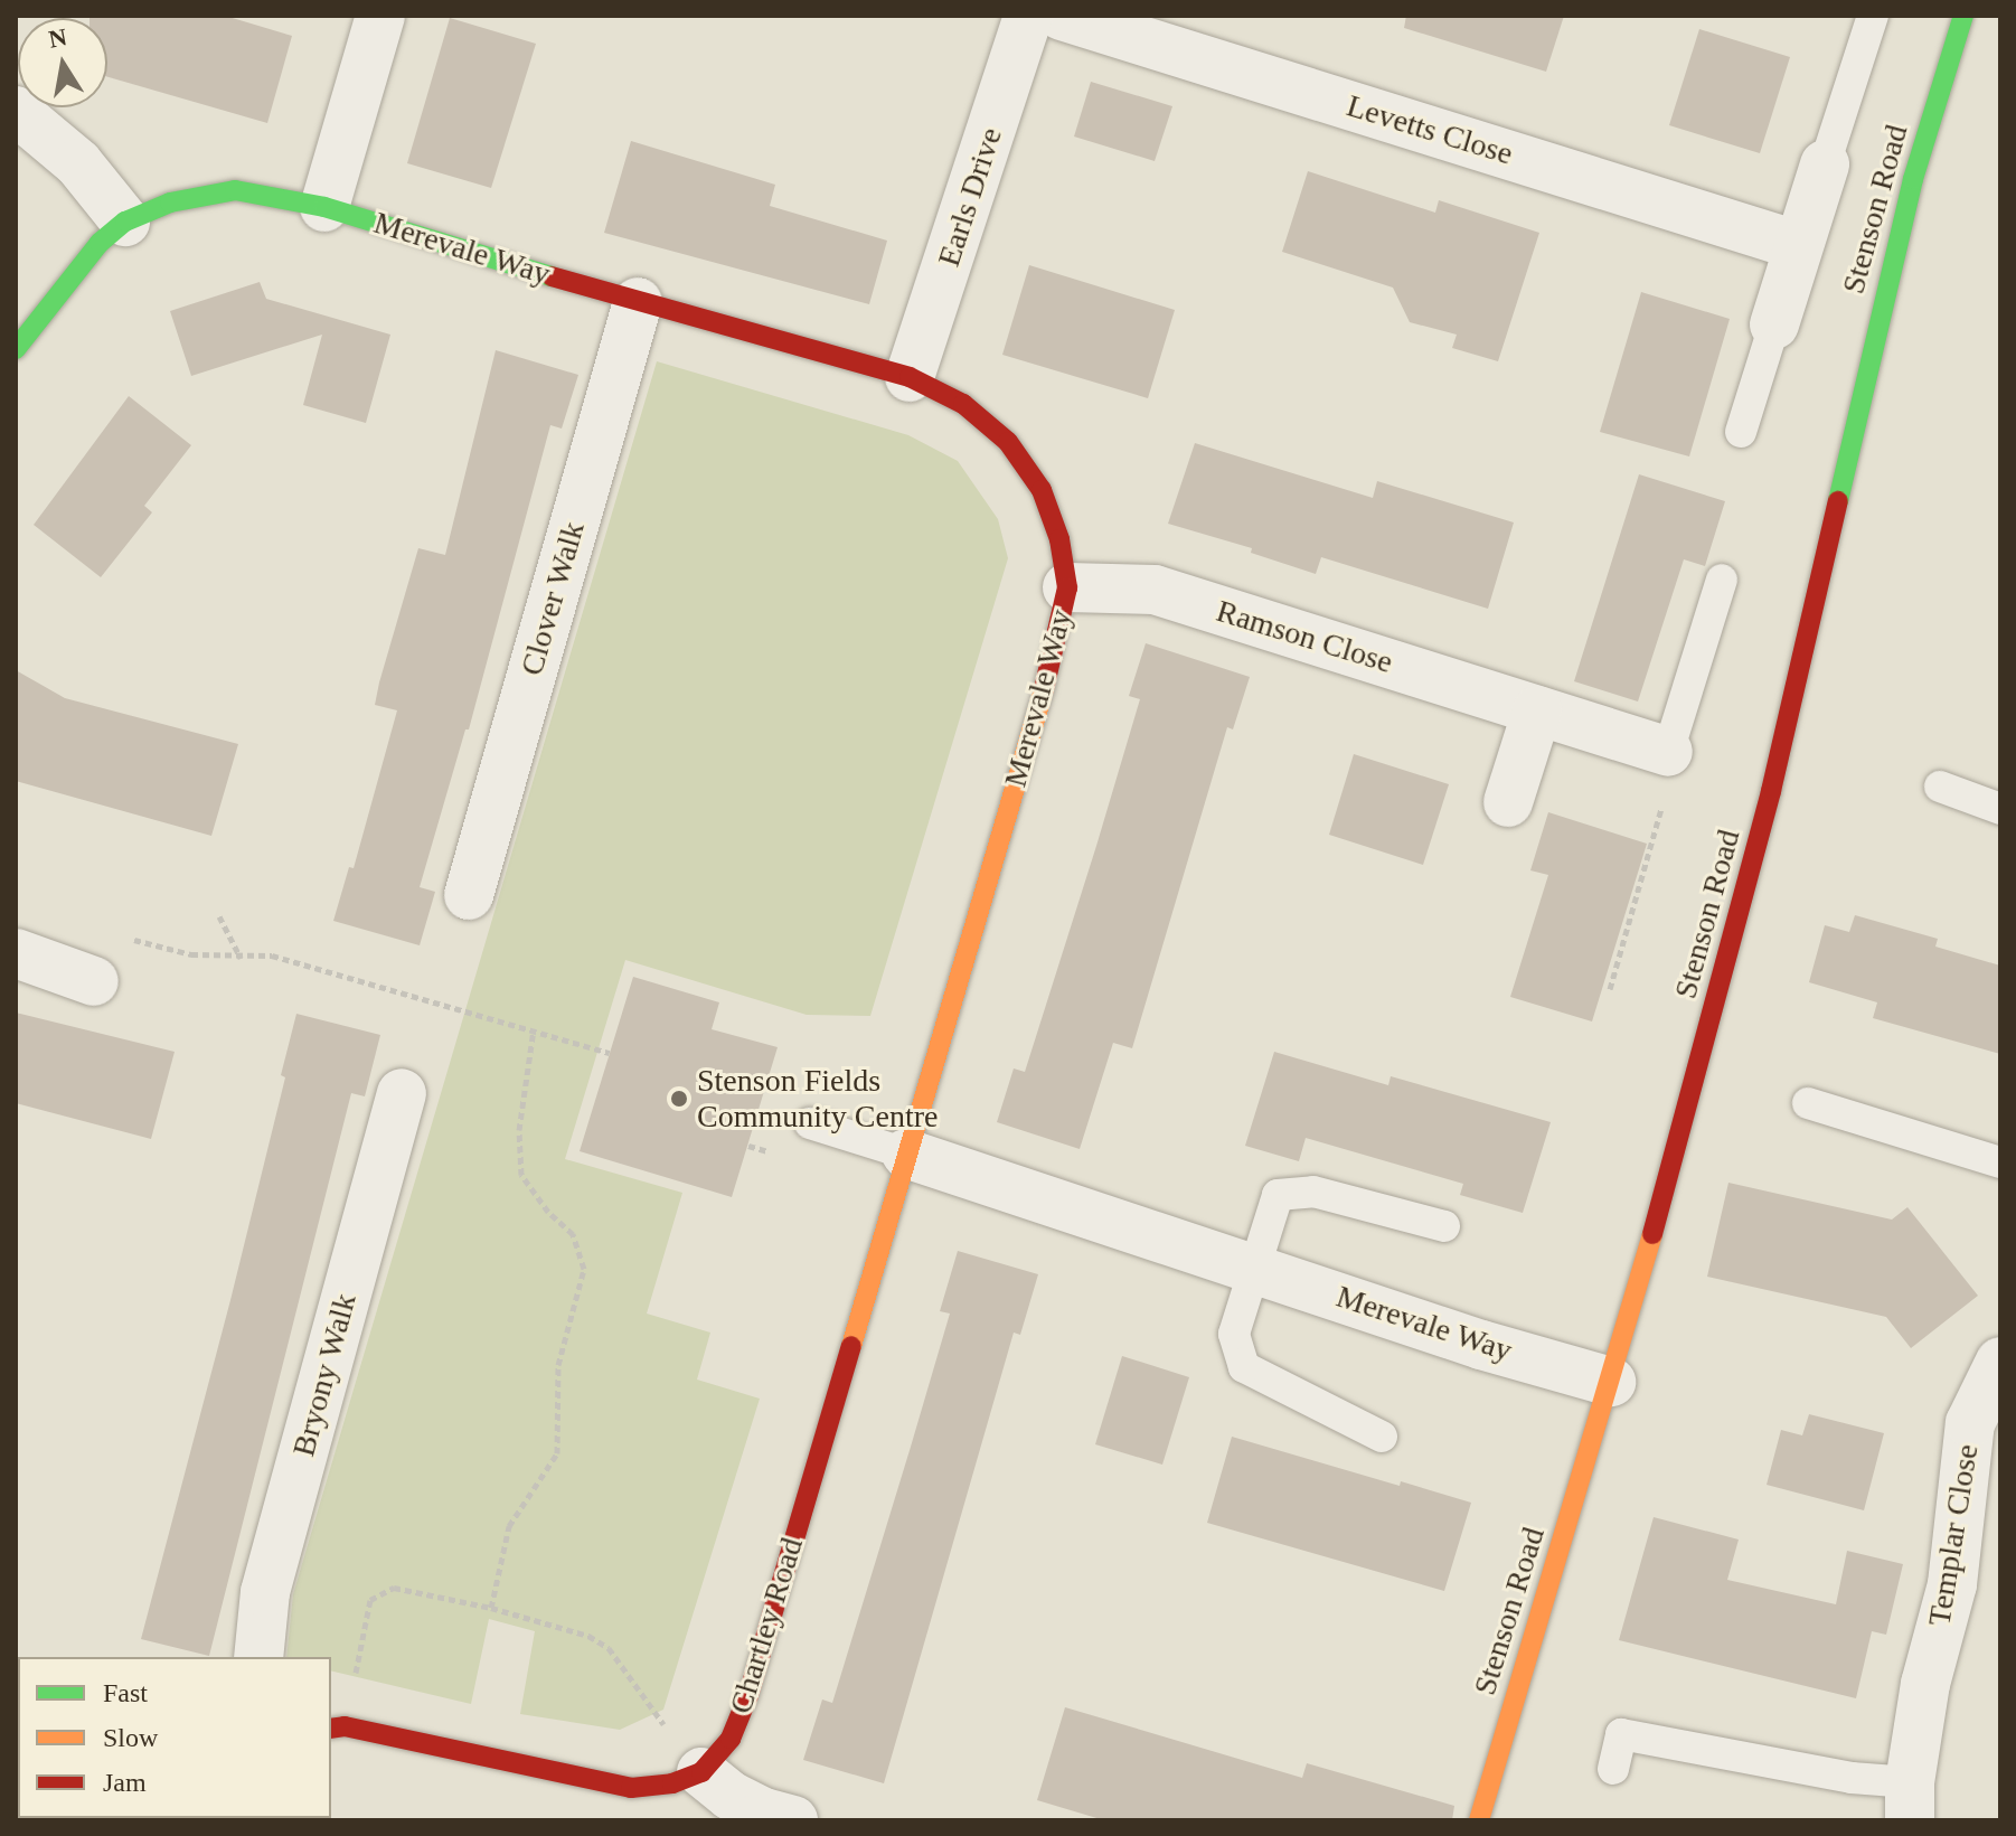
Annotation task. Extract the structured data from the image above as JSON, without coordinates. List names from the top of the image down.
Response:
{
  "streets": {
    "street": [
      "Levetts Close",
      "Earls Drive",
      "Stenson Road",
      "Merevale Way",
      "Clover Walk",
      "Ramson Close",
      "Bryony Walk",
      "Templar Close",
      "Chartley Road"
    ]
  },
  "crossings": [
    ["Earls Drive", "Merevale Way"],
    ["Stenson Road", "Merevale Way"],
    ["Merevale Way", "Clover Walk"],
    ["Merevale Way", "Ramson Close"],
    ["Merevale Way", "Chartley Road"]
  ],
  "places": ["Stenson Fields Community Centre"],
  "legend": ["Fast", "Slow", "Jam"],
  "north": "top"
}
